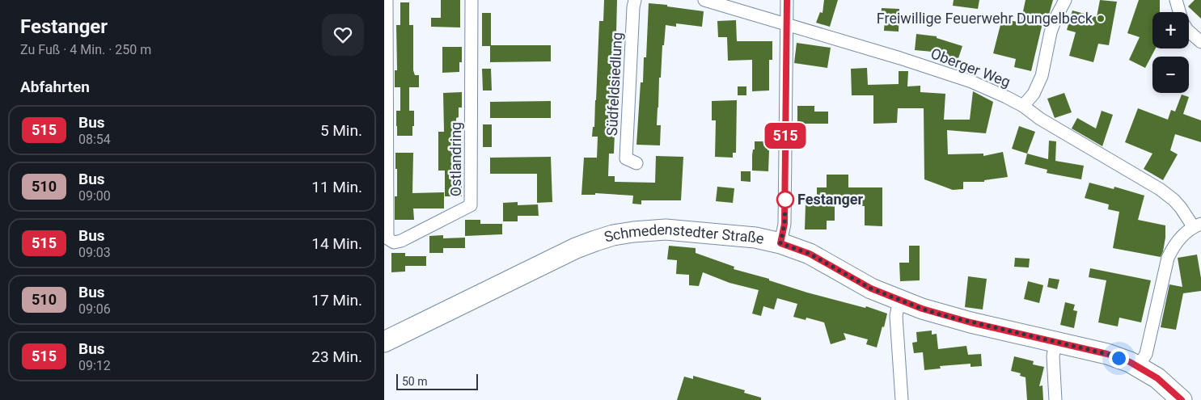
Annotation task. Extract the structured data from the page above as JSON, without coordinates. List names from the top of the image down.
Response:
{
  "streets": {
    "main road": ["Schmedenstedter Straße"],
    "street": ["Oberger Weg", "Südfeldsiedlung", "Ostlandring"]
  },
  "places": ["Freiwillige Feuerwehr Dungelbeck", "Festanger"],
  "lines": ["bus line 515"],
  "scale_bar": "50 m",
  "page": {
    "heading": [
      ["Festanger", "Zu Fuß · 4 Min. · 250 m"],
      "Abfahrten"
    ],
    "on_map": "515",
    "map_buttons": ["+", "−"],
    "list": [
      {
        "mark": "515",
        "name": "Bus",
        "note": "08:54",
        "value": "5 Min."
      },
      {
        "mark": "510",
        "name": "Bus",
        "note": "09:00",
        "value": "11 Min."
      },
      {
        "mark": "515",
        "name": "Bus",
        "note": "09:03",
        "value": "14 Min."
      },
      {
        "mark": "510",
        "name": "Bus",
        "note": "09:06",
        "value": "17 Min."
      },
      {
        "mark": "515",
        "name": "Bus",
        "note": "09:12",
        "value": "23 Min."
      }
    ],
    "scale": "50 m"
  }
}
